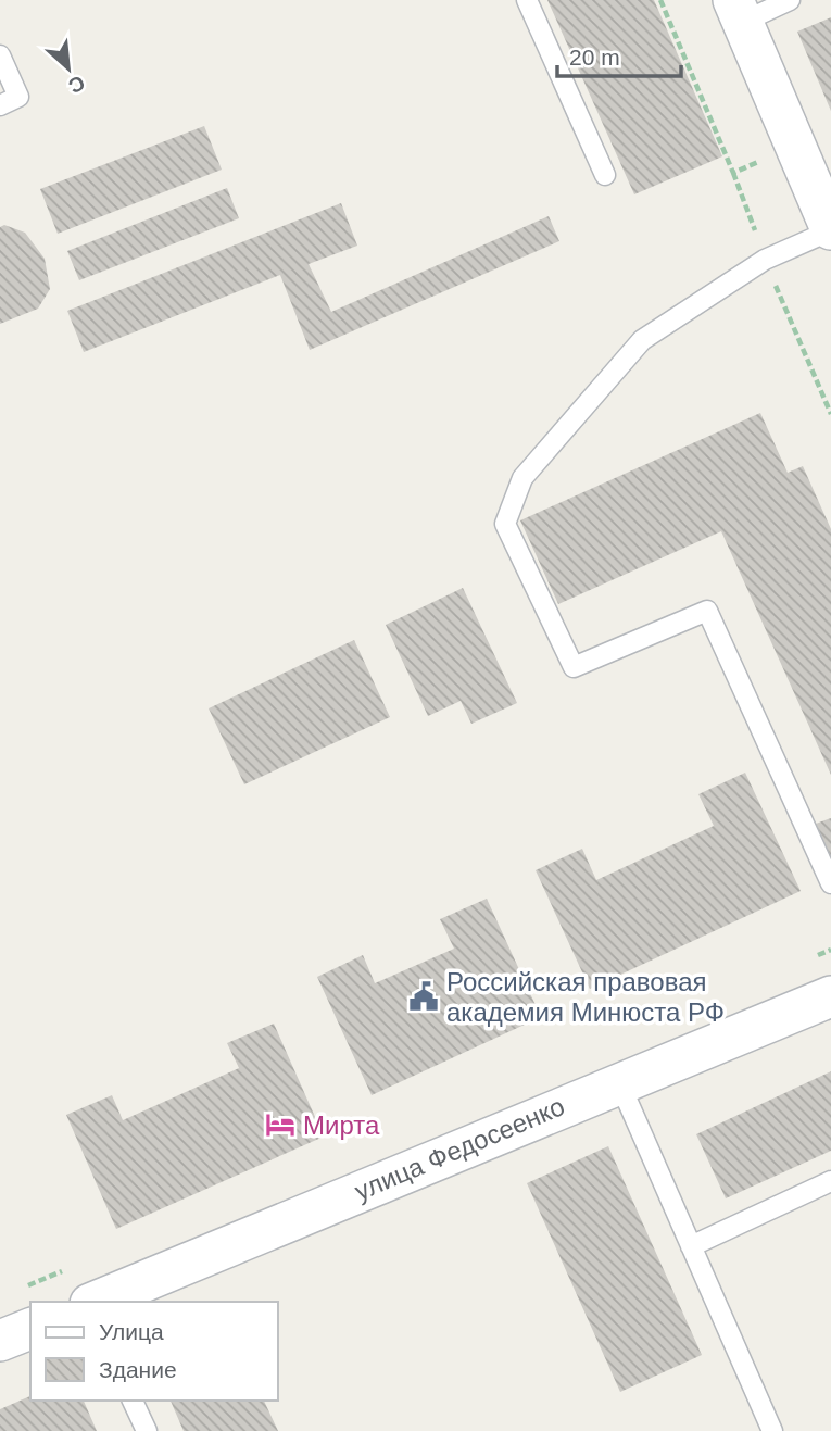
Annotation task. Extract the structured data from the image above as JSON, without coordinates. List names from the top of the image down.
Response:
{
  "streets": {
    "street": ["улица Федосеенко"]
  },
  "places": {
    "public building": ["Российская правовая академия Минюста РФ"],
    "hotel": ["Мирта"]
  },
  "legend": ["Улица", "Здание"],
  "scale_bar": "20 m",
  "north": "bottom right"
}
